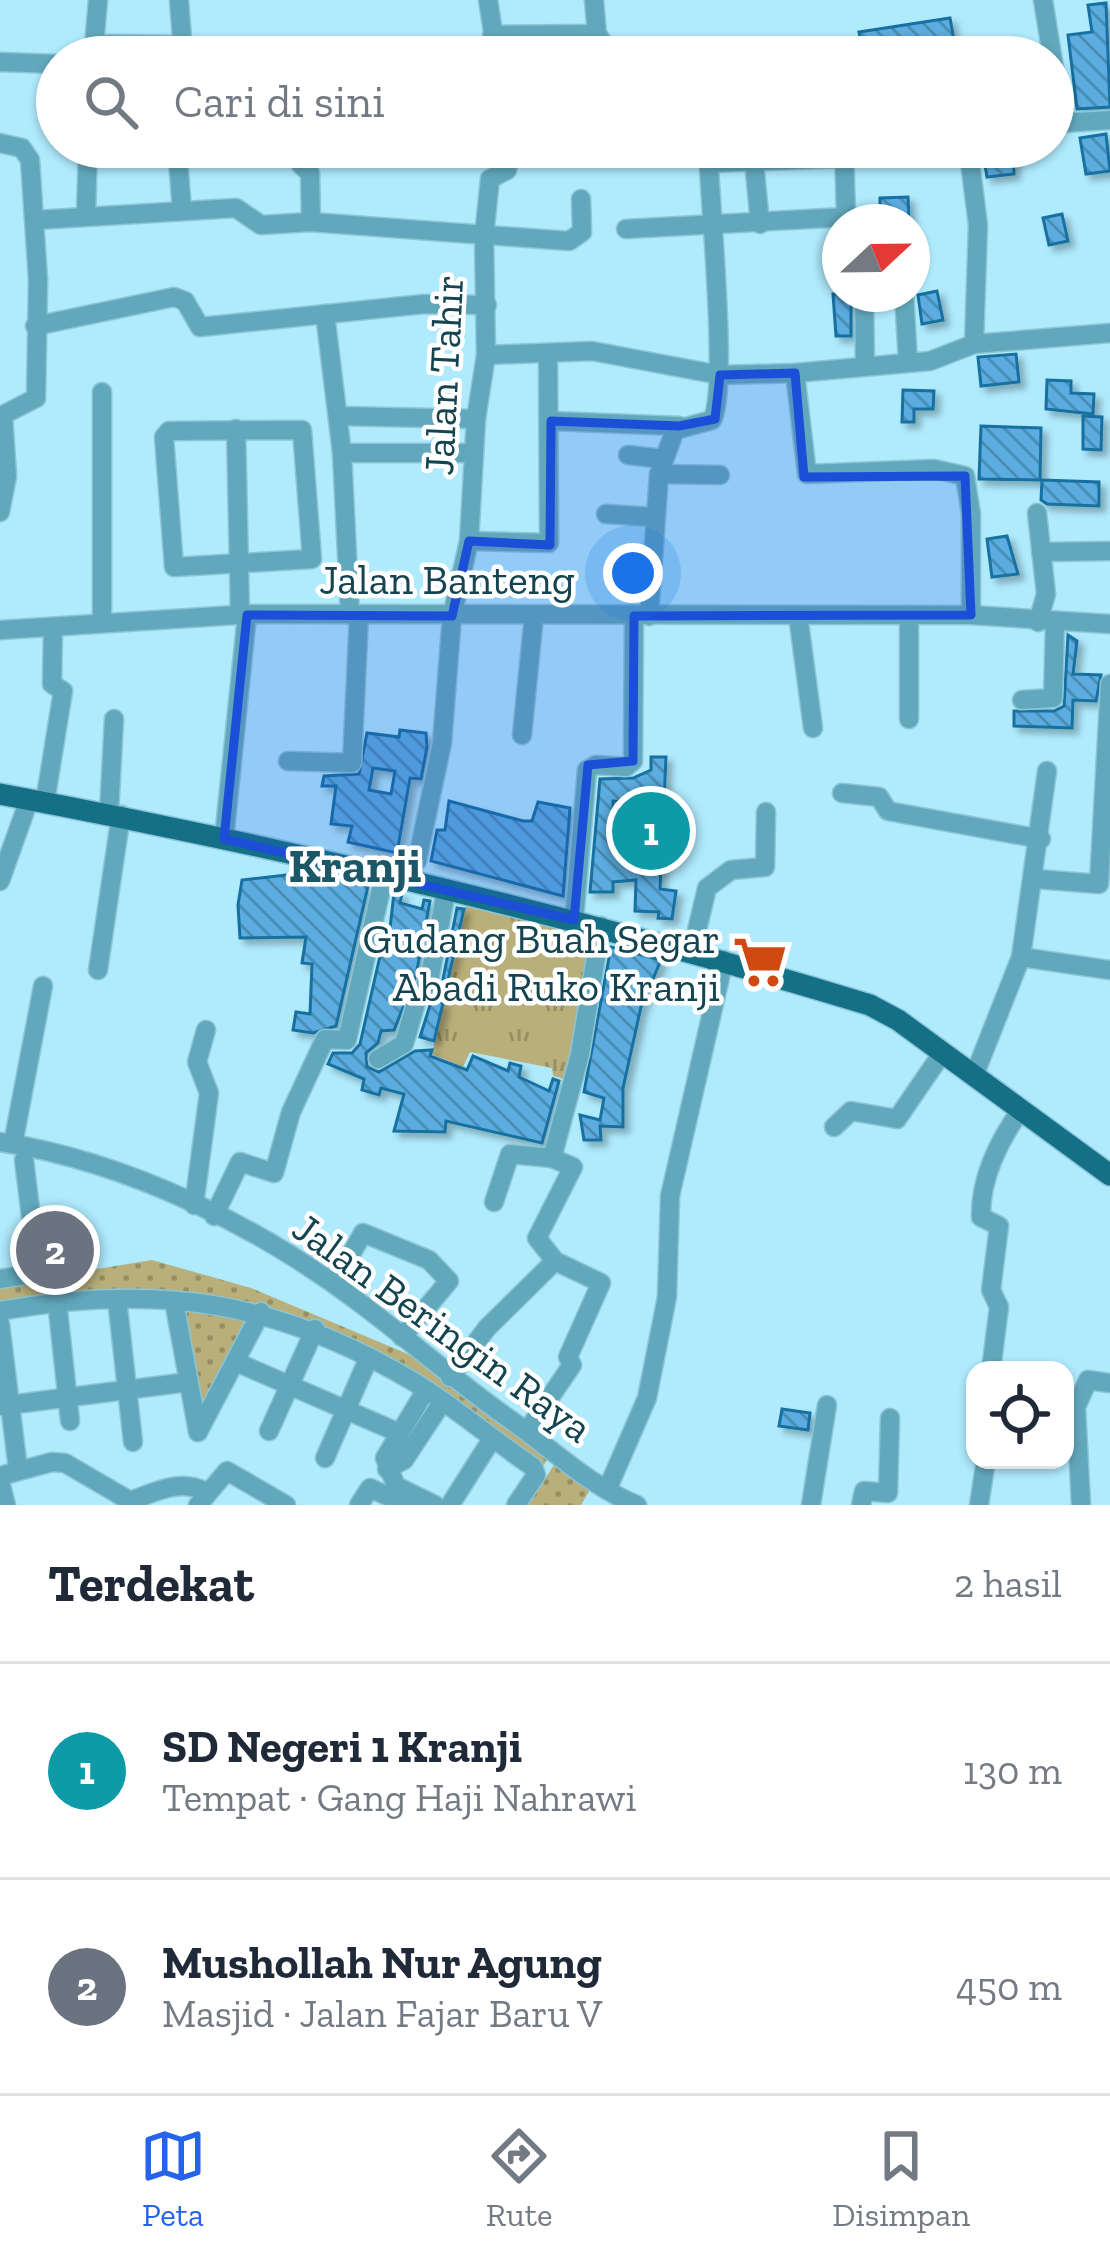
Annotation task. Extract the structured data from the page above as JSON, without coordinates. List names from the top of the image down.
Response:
{
  "streets": {
    "street": ["Jalan Tahir", "Jalan Banteng", "Jalan Beringin Raya"]
  },
  "crossings": [
    ["Jalan Tahir", "Jalan Banteng"]
  ],
  "districts": ["Kranji"],
  "places": {
    "supermarket": ["Gudang Buah Segar Abadi Ruko Kranji"]
  },
  "north": "right",
  "page": {
    "search": "Cari di sini",
    "pins": ["1", "2"],
    "heading": ["Terdekat", "2 hasil"],
    "list": [
      {
        "mark": "1",
        "name": "SD Negeri 1 Kranji",
        "note": "Tempat · Gang Haji Nahrawi",
        "value": "130 m"
      },
      {
        "mark": "2",
        "name": "Mushollah Nur Agung",
        "note": "Masjid · Jalan Fajar Baru V",
        "value": "450 m"
      }
    ],
    "nav": ["Peta", "Rute", "Disimpan"]
  }
}
